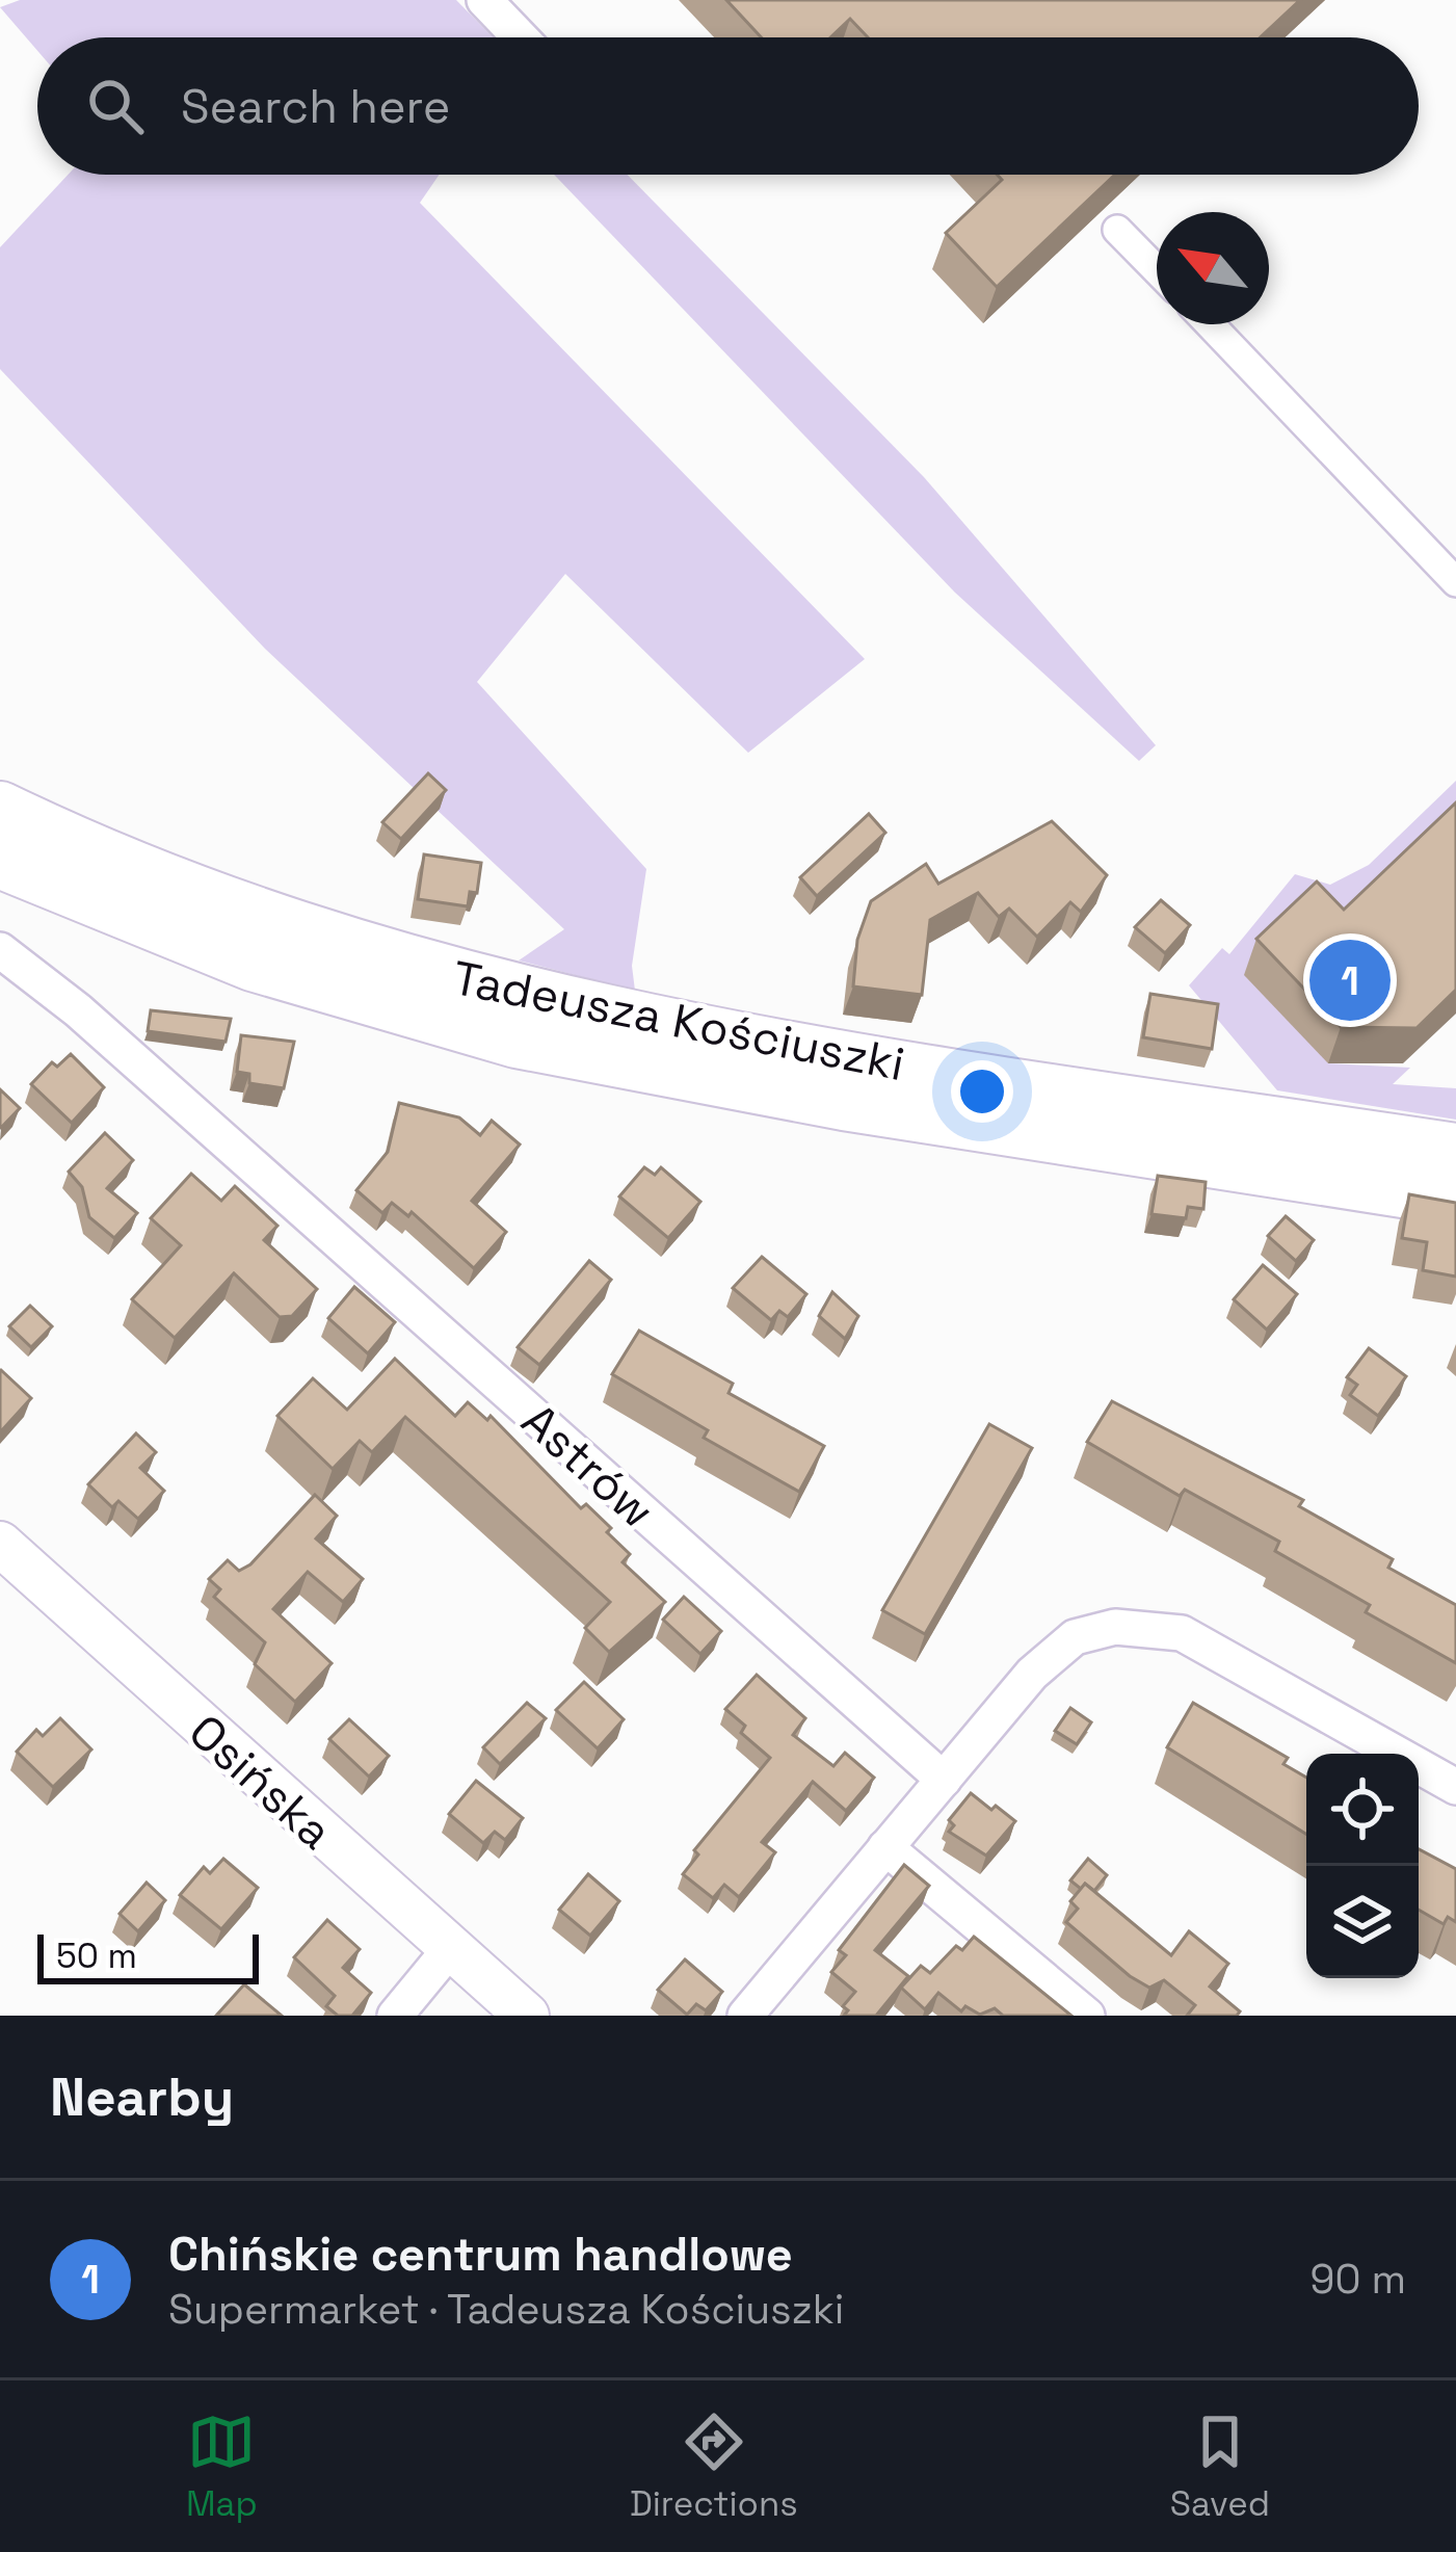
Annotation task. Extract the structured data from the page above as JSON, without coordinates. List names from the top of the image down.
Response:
{
  "streets": {
    "main road": ["Tadeusza Kościuszki"],
    "street": ["Astrów", "Osińska"]
  },
  "scale_bar": "50 m",
  "north": "top left",
  "page": {
    "search": "Search here",
    "pins": "1",
    "scale": "50 m",
    "heading": "Nearby",
    "list": [
      {
        "mark": "1",
        "name": "Chińskie centrum handlowe",
        "note": "Supermarket · Tadeusza Kościuszki",
        "value": "90 m"
      }
    ],
    "nav": ["Map", "Directions", "Saved"]
  }
}
